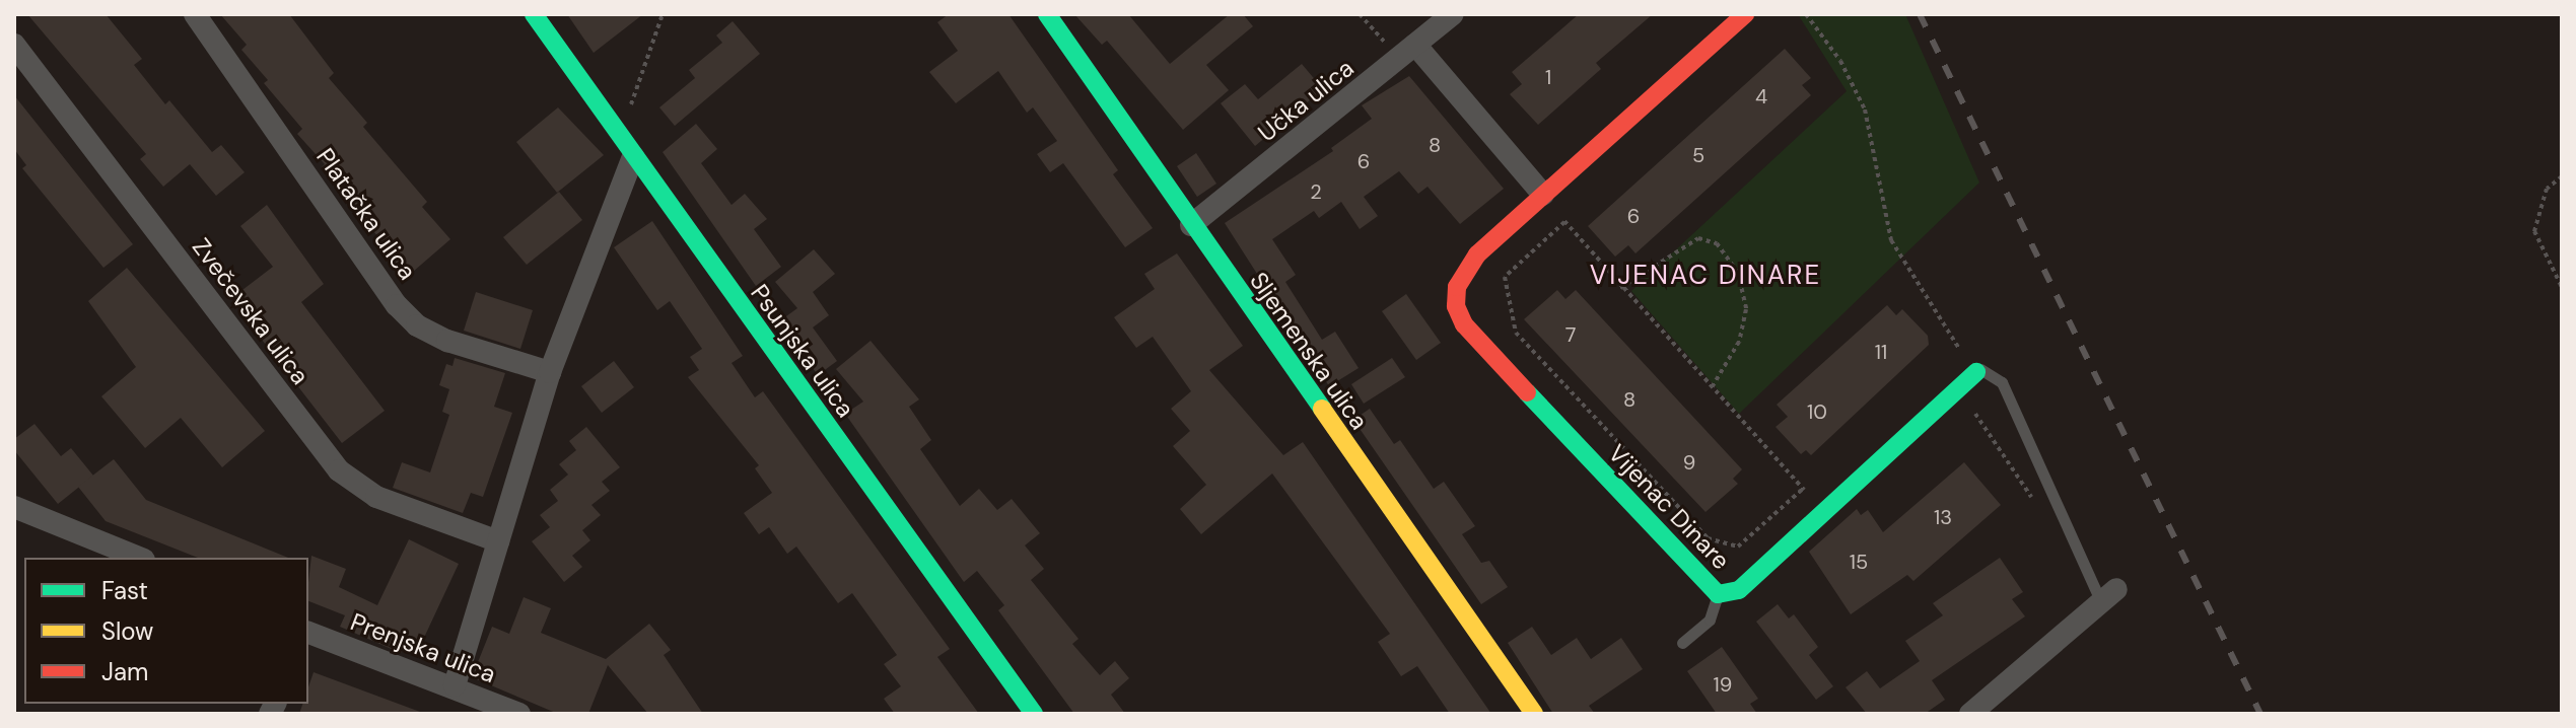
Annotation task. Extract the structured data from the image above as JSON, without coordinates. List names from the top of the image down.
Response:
{
  "streets": {
    "street": [
      "Učka ulica",
      "Platačka ulica",
      "Zvečevska ulica",
      "Psunjska ulica",
      "Sljemenska ulica",
      "Vijenac Dinare",
      "Prenjska ulica"
    ]
  },
  "crossings": [
    ["Učka ulica", "Sljemenska ulica"]
  ],
  "districts": ["VIJENAC DINARE"],
  "house_numbers": [
    "1",
    "4",
    "8",
    "5",
    "6",
    "2",
    "6",
    "7",
    "11",
    "8",
    "10",
    "9",
    "13",
    "15",
    "19"
  ],
  "legend": ["Fast", "Slow", "Jam"]
}
